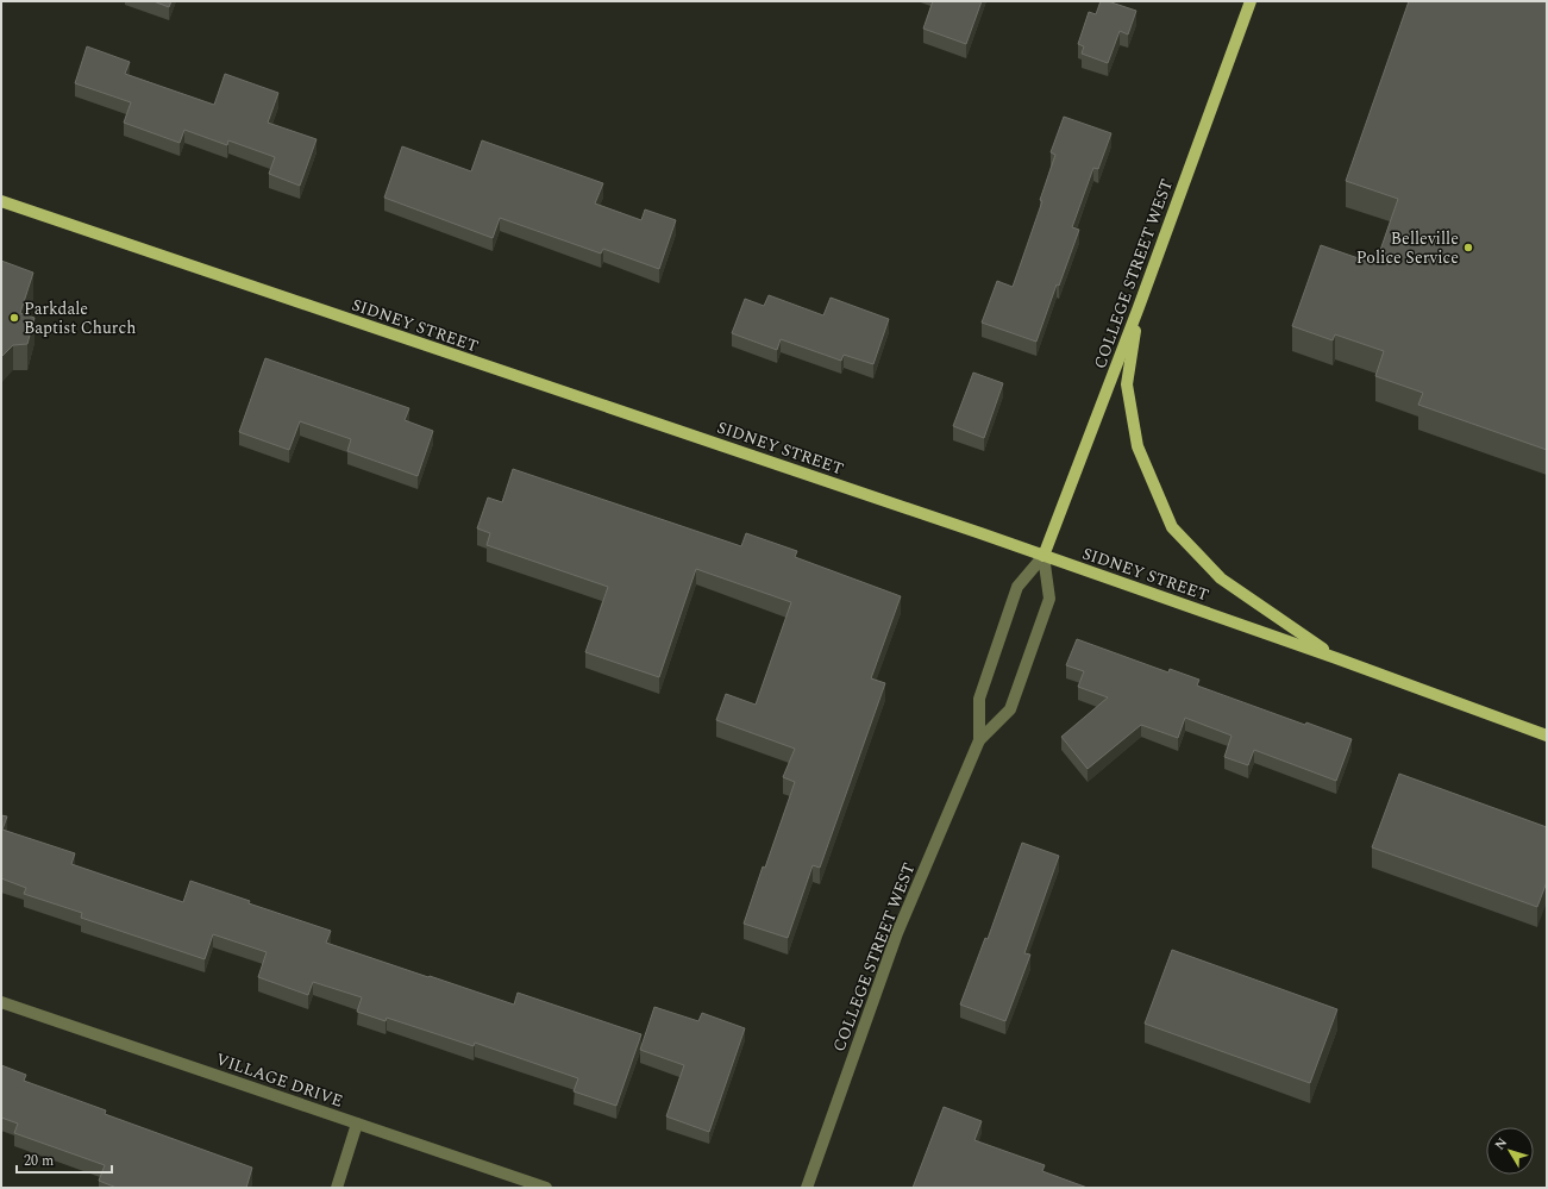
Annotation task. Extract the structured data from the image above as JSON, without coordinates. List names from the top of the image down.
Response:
{
  "streets": {
    "main road": ["COLLEGE STREET WEST", "SIDNEY STREET"],
    "street": ["VILLAGE DRIVE"]
  },
  "crossings": [
    ["COLLEGE STREET WEST", "SIDNEY STREET"]
  ],
  "places": ["Belleville Police Service", "Parkdale Baptist Church"],
  "scale_bar": "20 m",
  "north": "top left"
}
